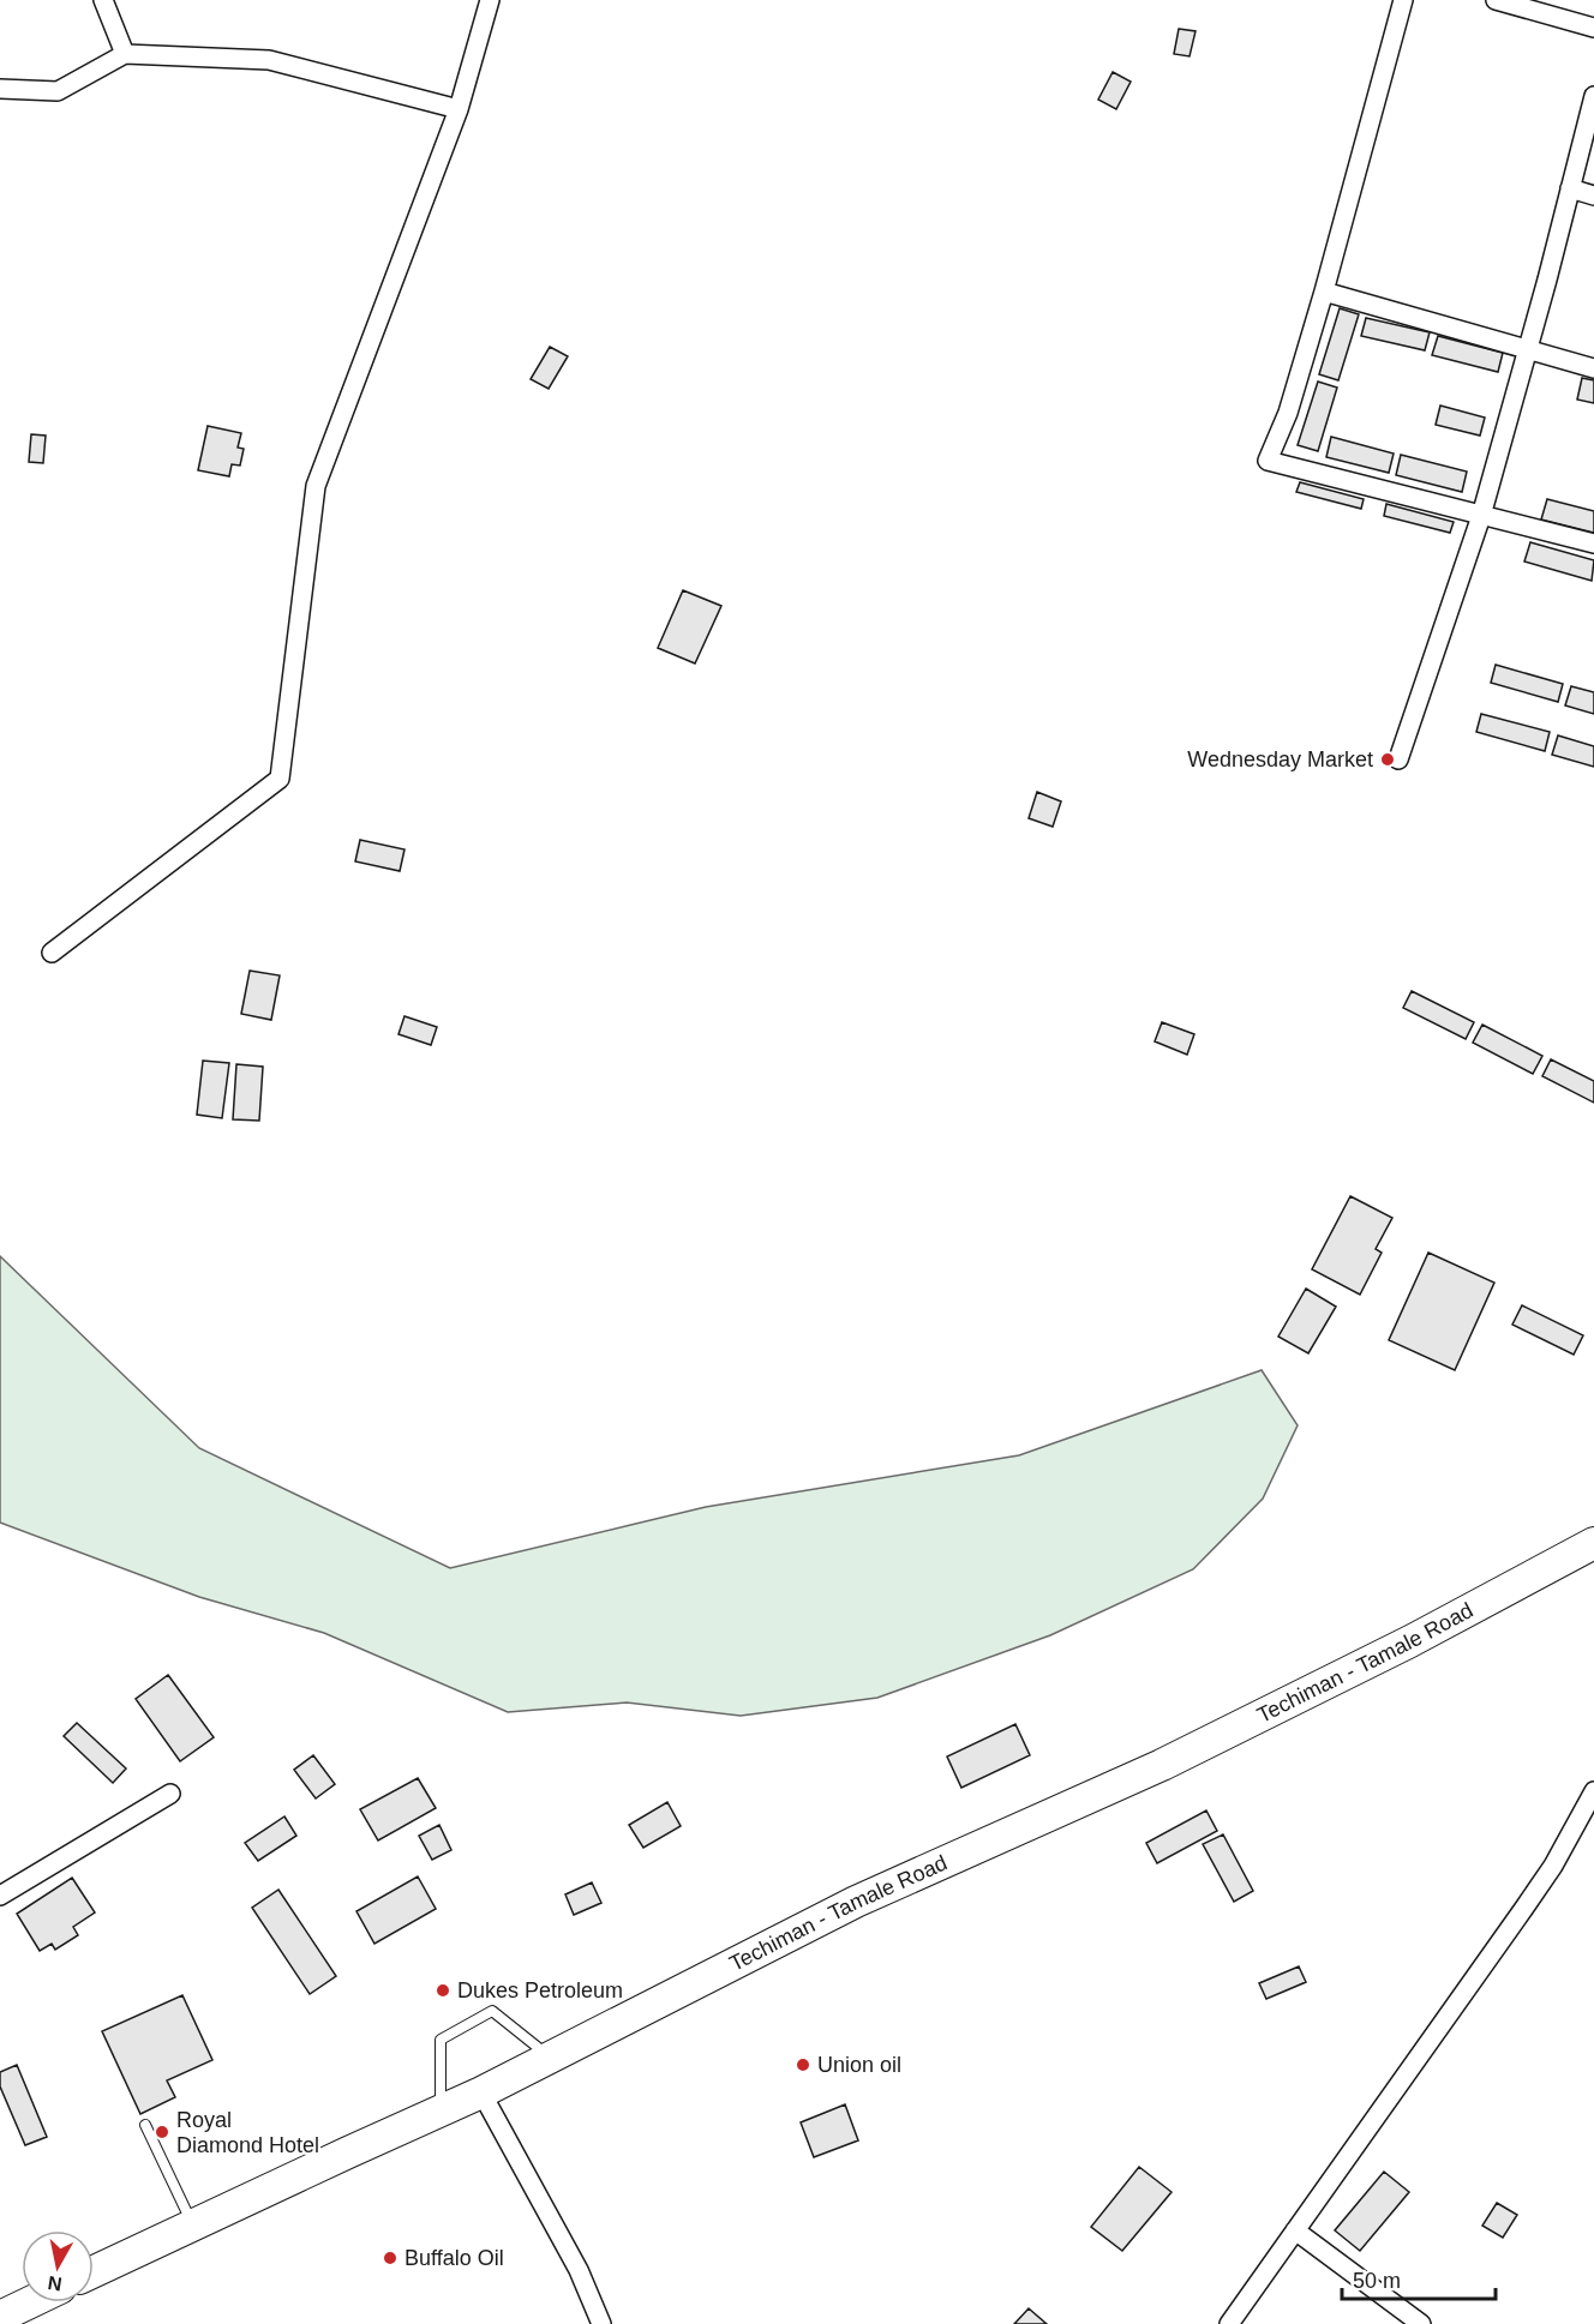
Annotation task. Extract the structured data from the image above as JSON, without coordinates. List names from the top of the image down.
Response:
{
  "streets": {
    "highway": ["Techiman - Tamale Road"]
  },
  "places": [
    "Wednesday Market",
    "Dukes Petroleum",
    "Union oil",
    "Royal Diamond Hotel",
    "Buffalo Oil"
  ],
  "scale_bar": "50 m",
  "north": "bottom"
}
